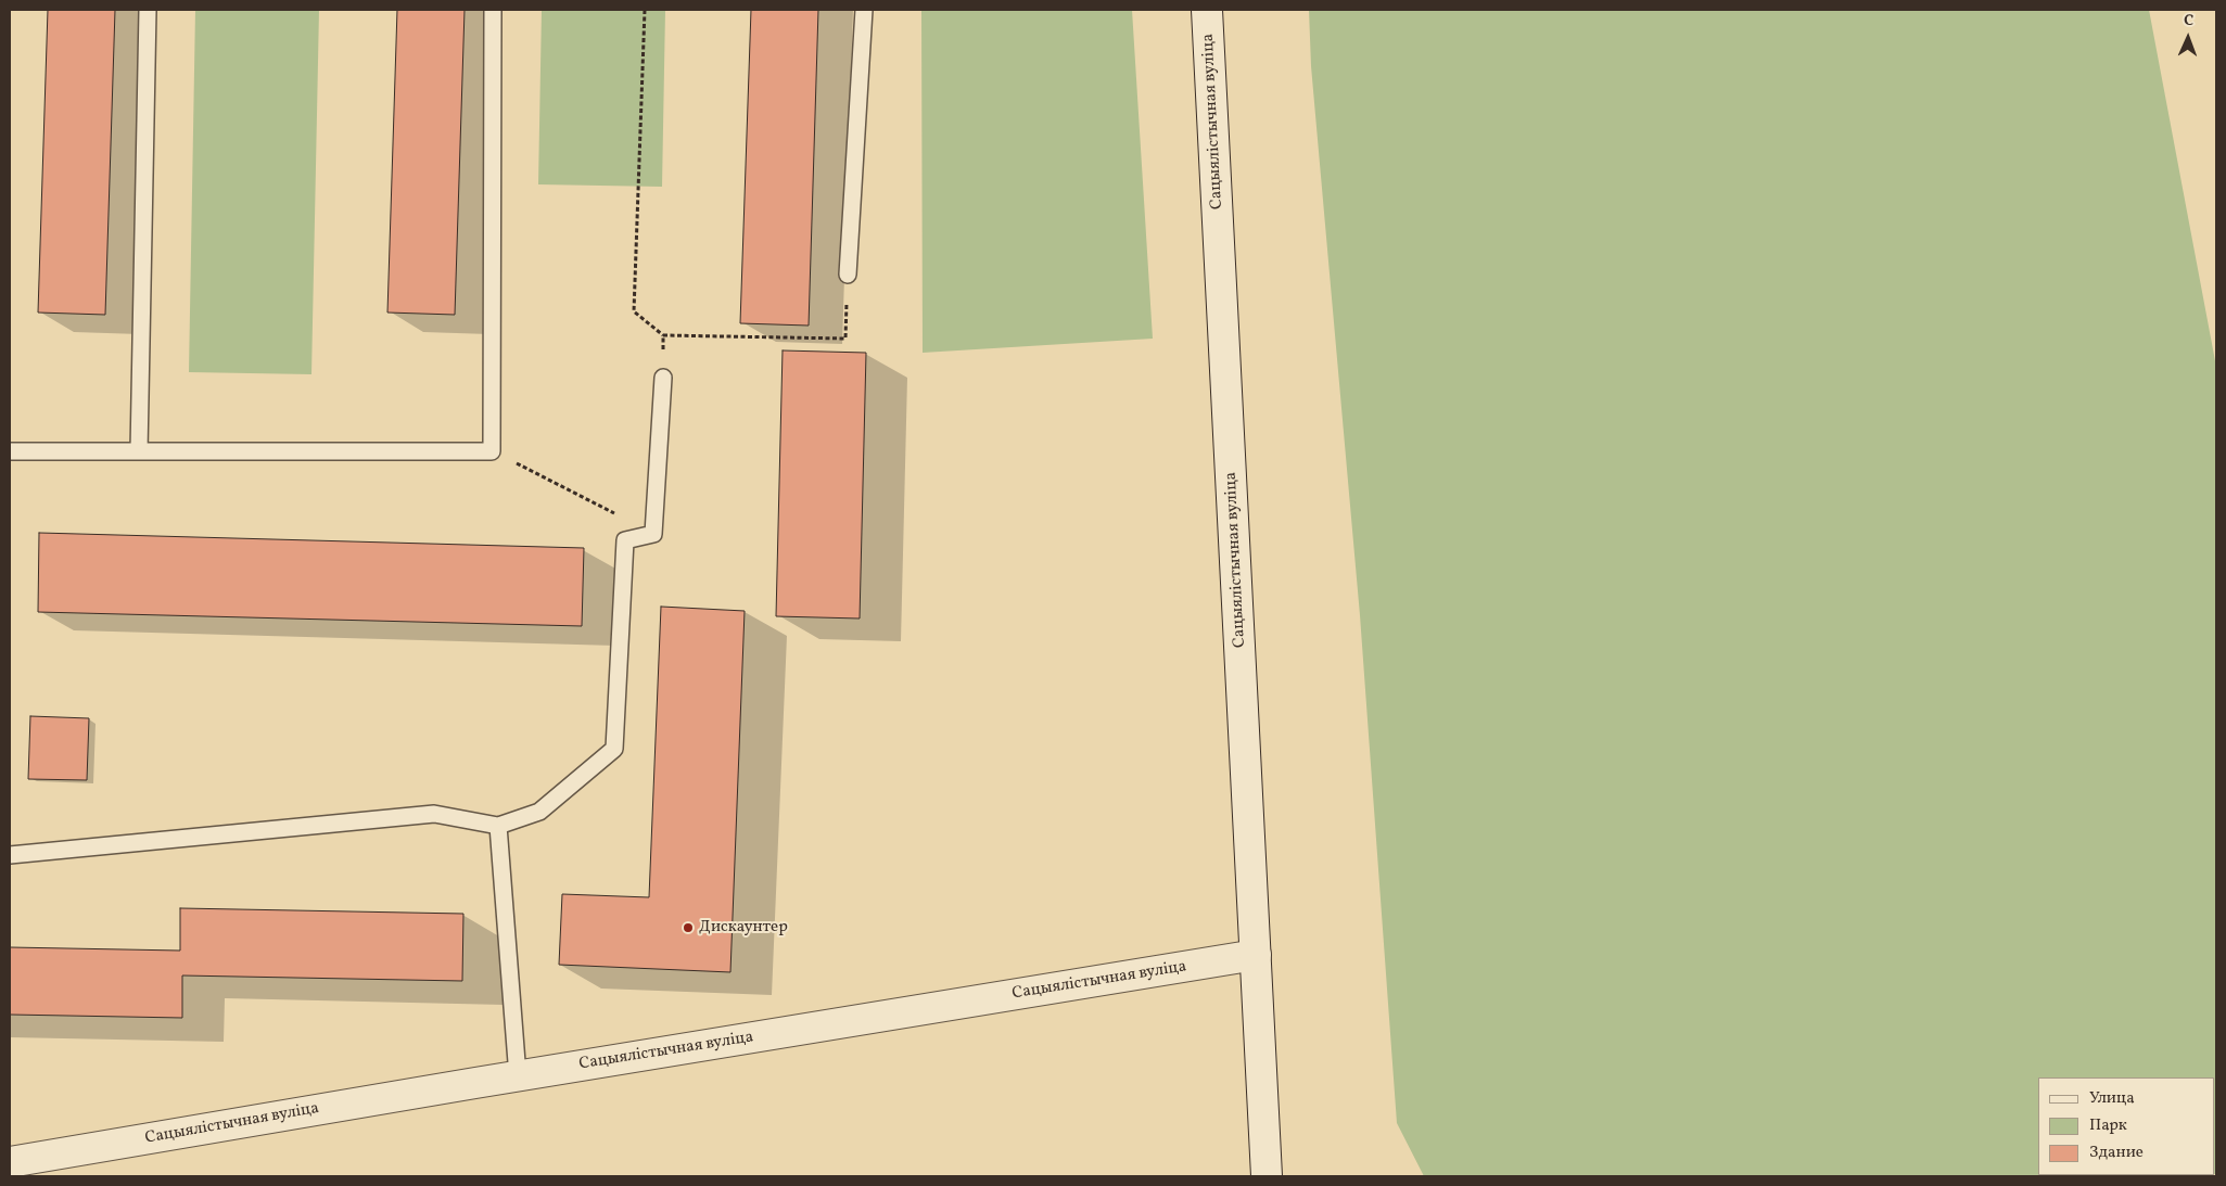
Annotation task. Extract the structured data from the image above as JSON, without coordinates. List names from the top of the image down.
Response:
{
  "streets": {
    "street": ["Сацыялістычная вуліца"]
  },
  "places": ["Дискаунтер"],
  "legend": ["Улица", "Парк", "Здание"],
  "north": "top"
}
